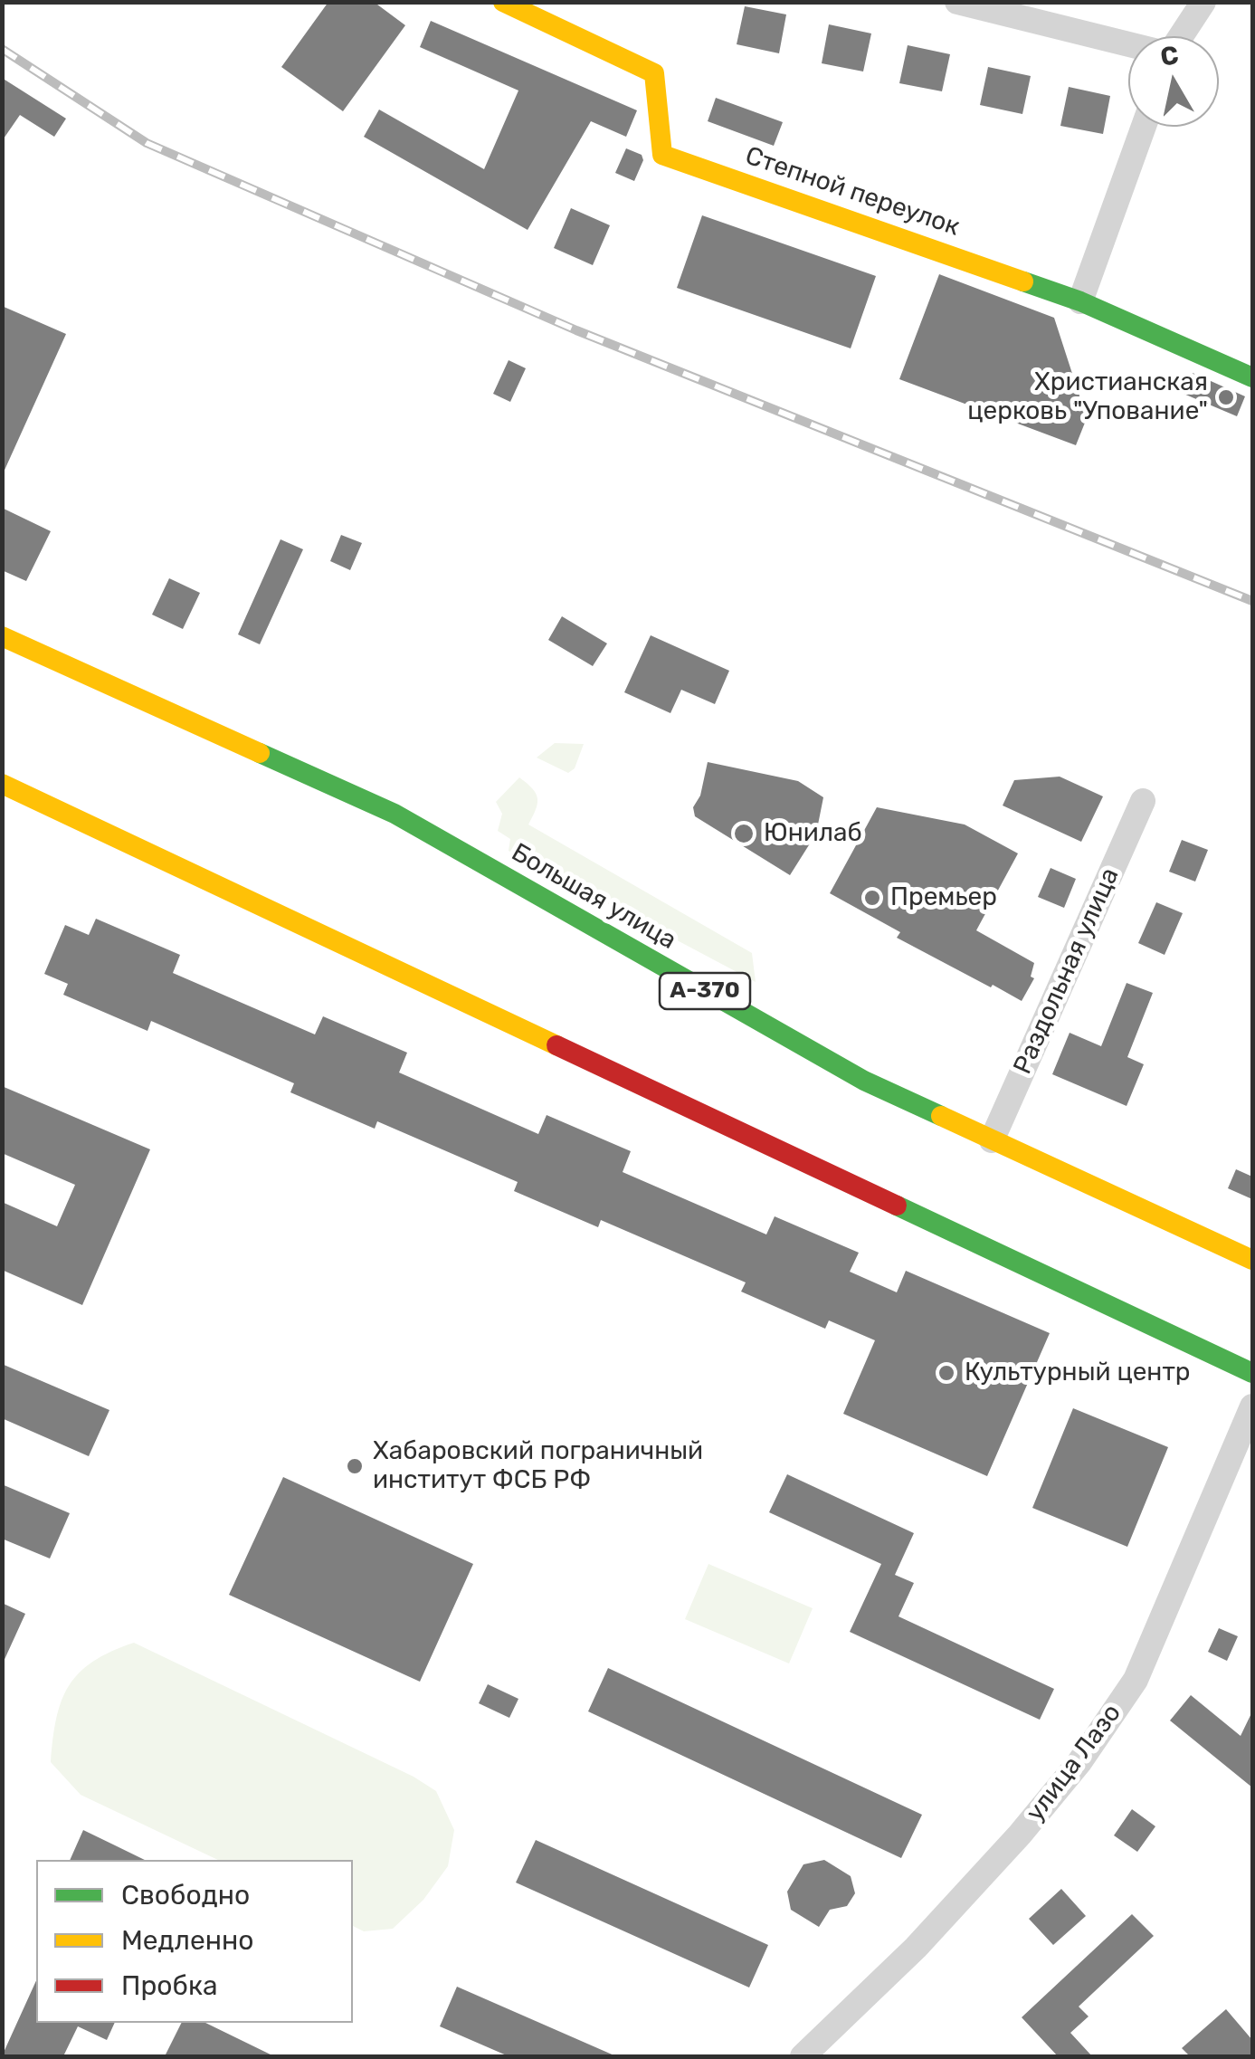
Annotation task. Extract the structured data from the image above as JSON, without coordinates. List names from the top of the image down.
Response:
{
  "streets": {
    "main road": ["Степной переулок", "Большая улица", "А-370"],
    "street": ["Раздольная улица", "улица Лазо"]
  },
  "crossings": [
    ["Большая улица", "Раздольная улица"]
  ],
  "places": [
    "Христианская церковь \"Упование\"",
    "Юнилаб",
    "Премьер",
    "Культурный центр",
    "Хабаровский пограничный институт ФСБ РФ"
  ],
  "legend": ["Свободно", "Медленно", "Пробка"],
  "north": "top"
}
